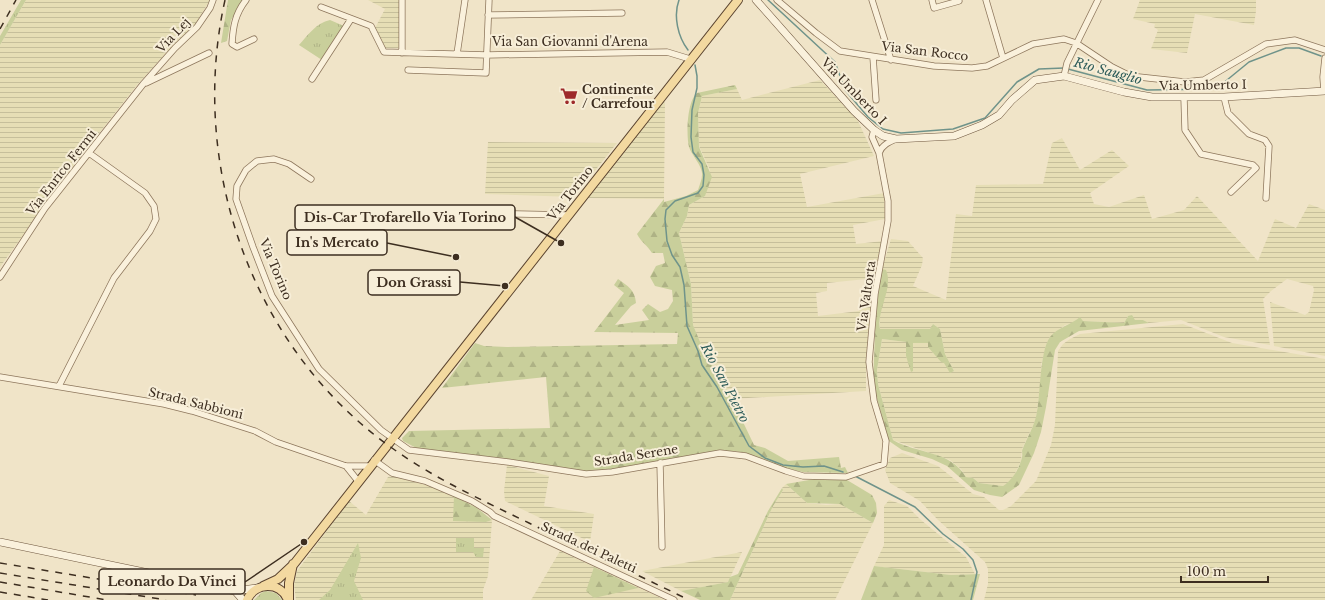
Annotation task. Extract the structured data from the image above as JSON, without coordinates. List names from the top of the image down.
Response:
{
  "streets": {
    "main road": ["Via Torino"],
    "street": [
      "Via Lej",
      "Via San Giovanni d'Arena",
      "Via San Rocco",
      "Via Umberto I",
      "Via Enrico Fermi",
      "Via Valtorta",
      "Strada Sabbioni",
      "Strada Serene",
      "Strada dei Paletti"
    ]
  },
  "crossings": [
    ["Via Lej", "Via Enrico Fermi"],
    ["Via San Giovanni d'Arena", "Via Torino"],
    ["Via Umberto I", "Via Valtorta"],
    ["Via Torino", "Strada Sabbioni"],
    ["Via Torino", "Strada Serene"],
    ["Via Torino", "Strada dei Paletti"],
    ["Via Valtorta", "Strada Serene"],
    ["Strada Sabbioni", "Strada dei Paletti"]
  ],
  "water": ["Rio Sauglio", "Rio San Pietro"],
  "places": {
    "supermarket": ["Continente / Carrefour"],
    "other": [
      "Dis-Car Trofarello Via Torino",
      "In's Mercato",
      "Don Grassi",
      "Leonardo Da Vinci"
    ]
  },
  "scale_bar": "100 m"
}
